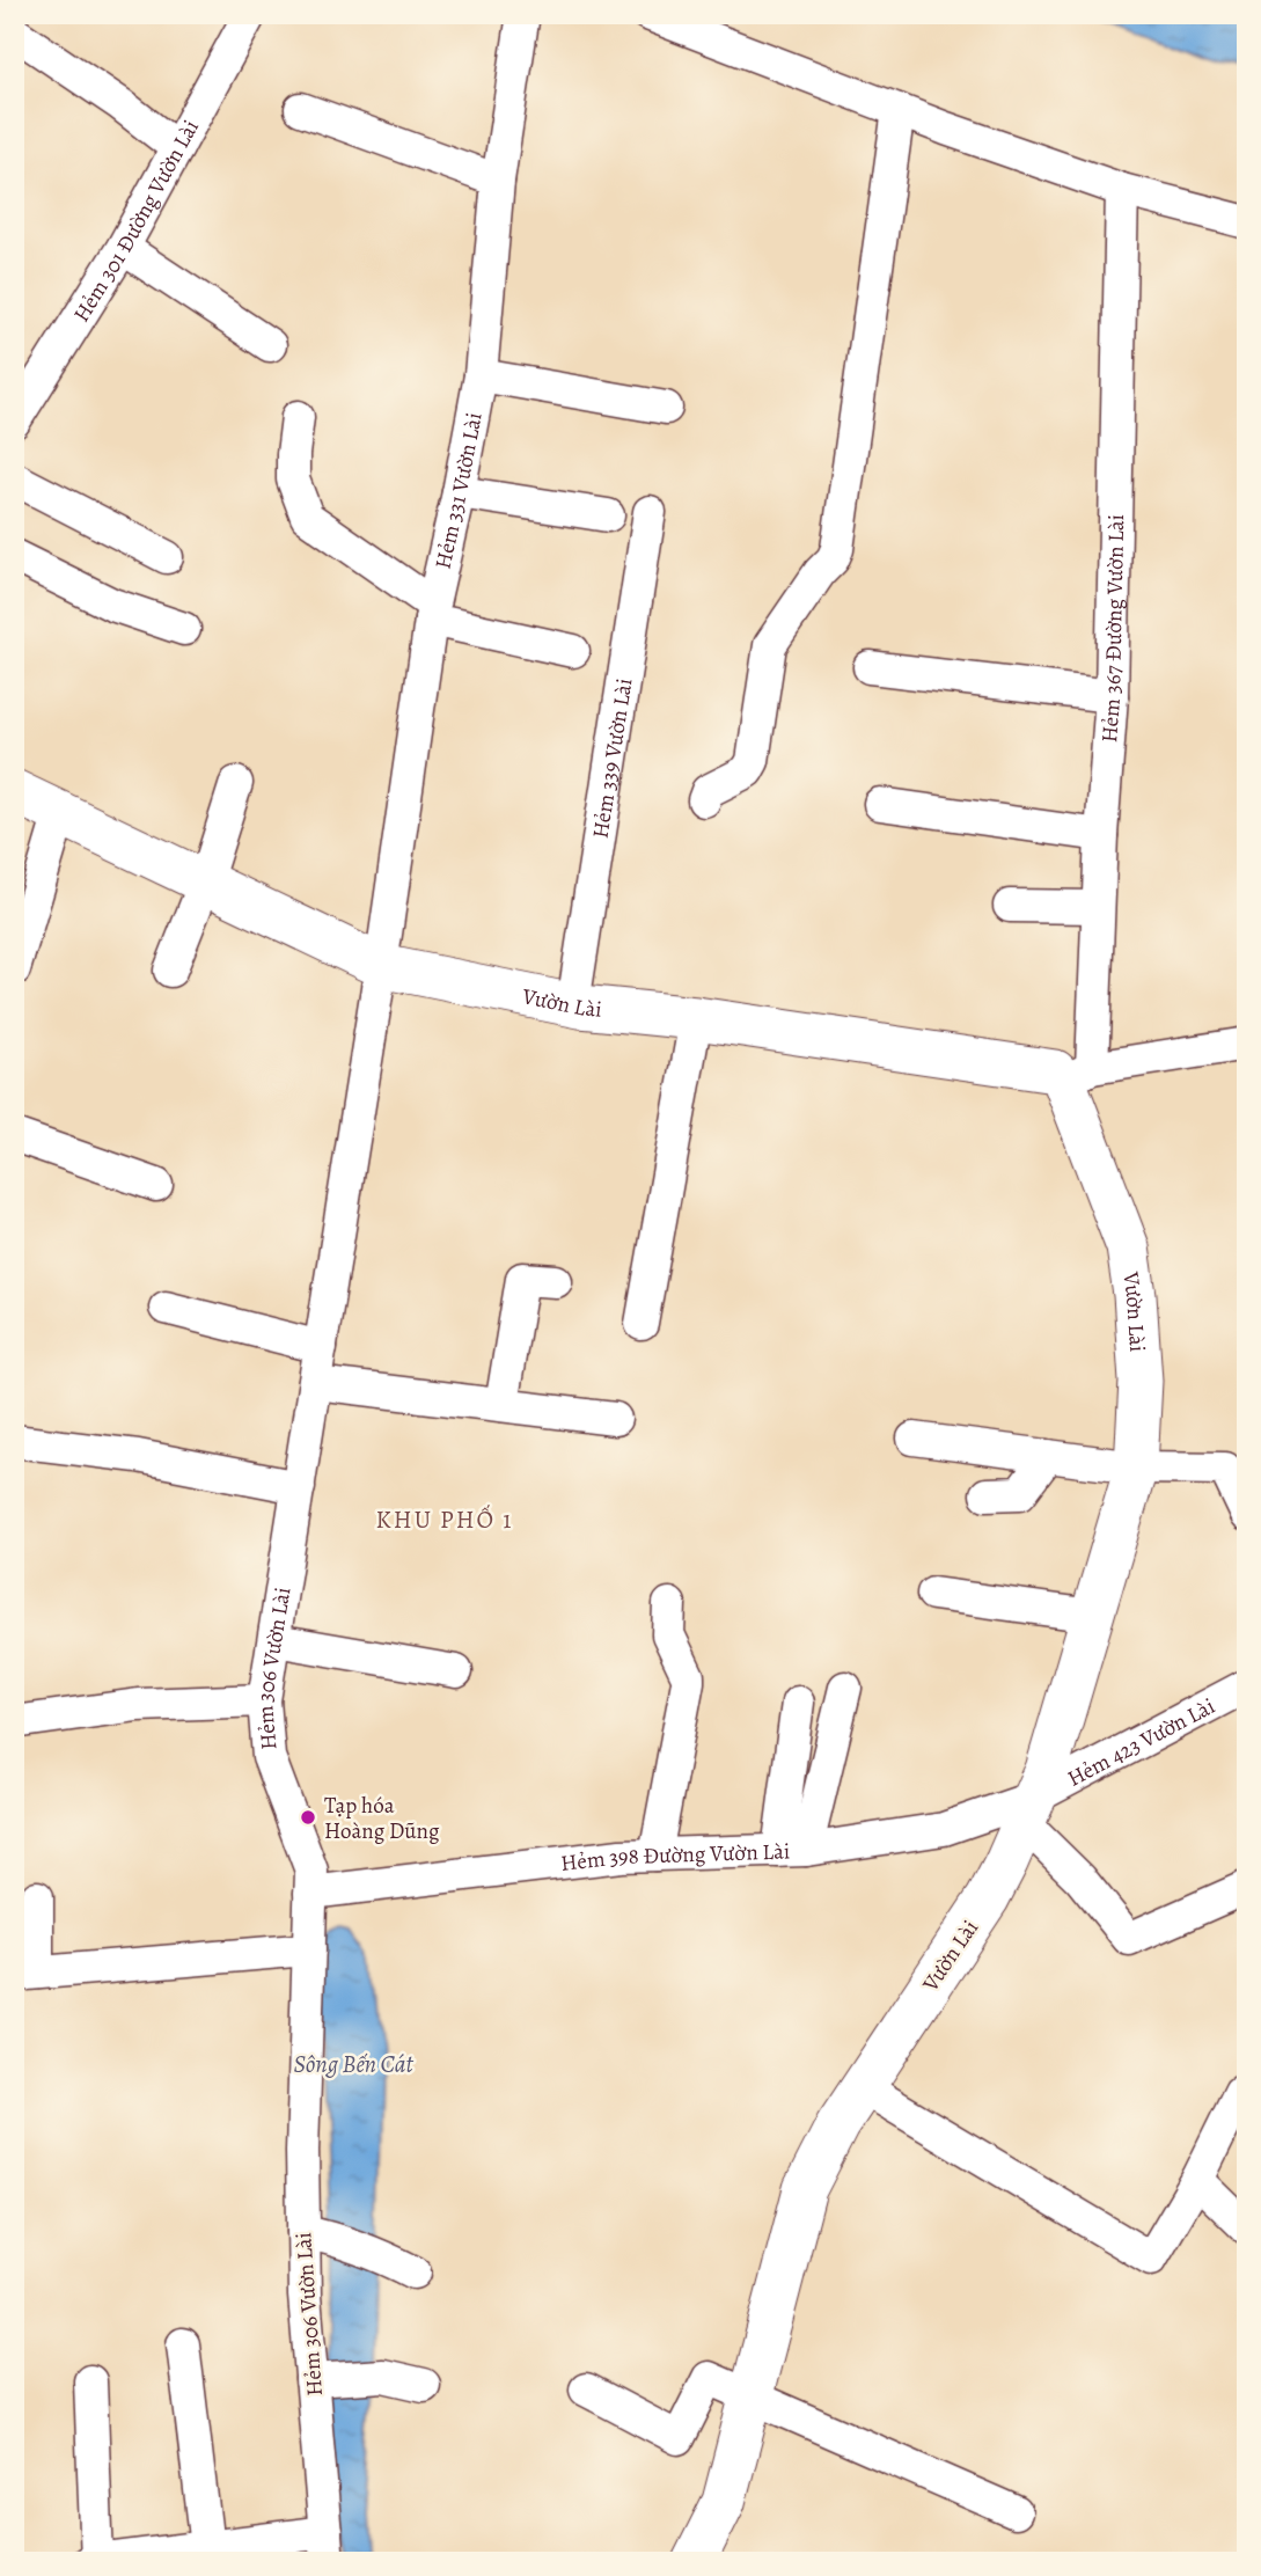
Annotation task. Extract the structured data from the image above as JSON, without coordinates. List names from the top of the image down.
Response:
{
  "streets": {
    "main road": ["Vườn Lài"],
    "street": [
      "Hẻm 301 Đường Vườn Lài",
      "Hẻm 331 Vườn Lài",
      "Hẻm 367 Đường Vườn Lài",
      "Hẻm 339 Vườn Lài",
      "Hẻm 306 Vườn Lài",
      "Hẻm 423 Vườn Lài",
      "Hẻm 398 Đường Vườn Lài"
    ]
  },
  "crossings": [
    ["Hẻm 331 Vườn Lài", "Vườn Lài"],
    ["Hẻm 331 Vườn Lài", "Hẻm 306 Vườn Lài"],
    ["Hẻm 367 Đường Vườn Lài", "Vườn Lài"],
    ["Hẻm 339 Vườn Lài", "Vườn Lài"],
    ["Vườn Lài", "Hẻm 306 Vườn Lài"],
    ["Vườn Lài", "Hẻm 423 Vườn Lài"],
    ["Vườn Lài", "Hẻm 398 Đường Vườn Lài"],
    ["Hẻm 306 Vườn Lài", "Hẻm 398 Đường Vườn Lài"],
    ["Hẻm 423 Vườn Lài", "Hẻm 398 Đường Vườn Lài"]
  ],
  "districts": ["KHU PHỐ 1"],
  "water": ["Sông Bến Cát"],
  "places": ["Tạp hóa Hoàng Dũng"]
}
